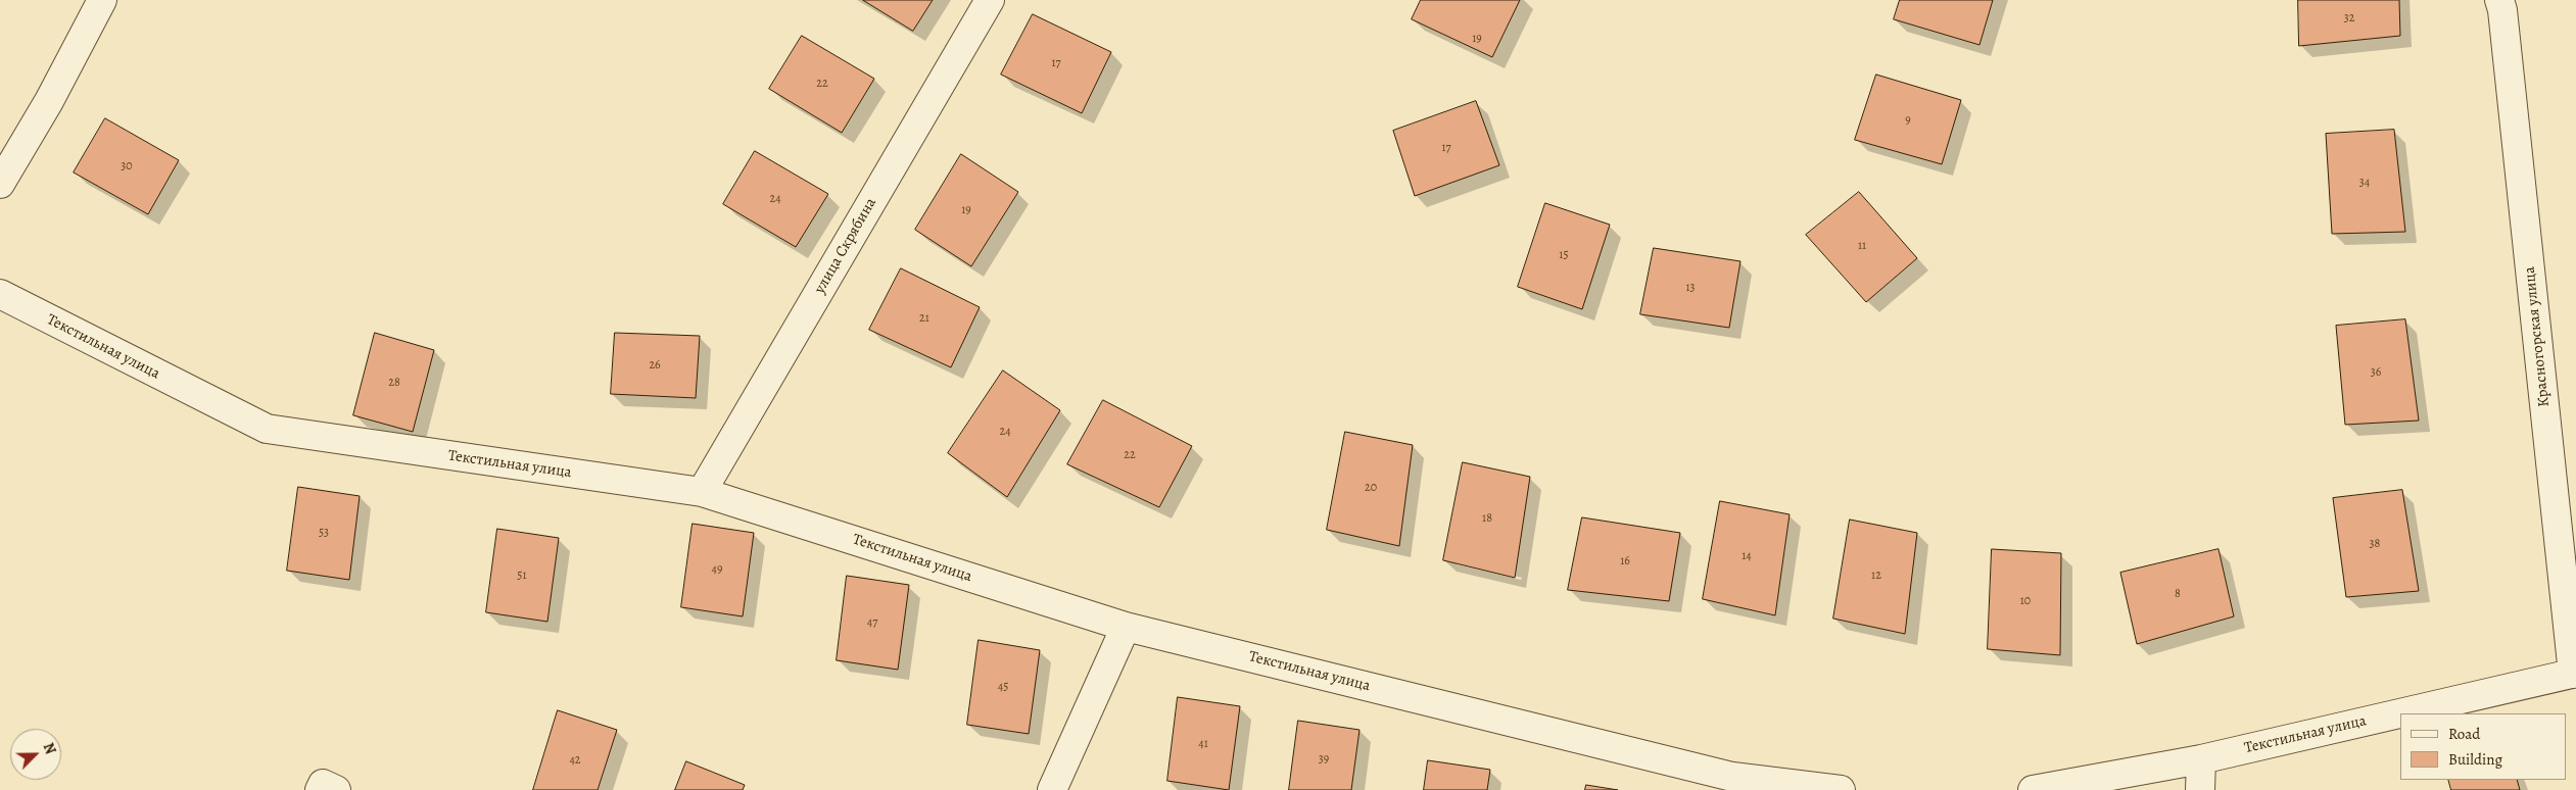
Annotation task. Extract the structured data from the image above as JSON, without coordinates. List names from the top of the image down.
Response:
{
  "streets": {
    "street": ["улица Скрябина", "Красногорская улица", "Текстильная улица"]
  },
  "crossings": [
    ["улица Скрябина", "Текстильная улица"],
    ["Красногорская улица", "Текстильная улица"]
  ],
  "house_numbers": [
    "32",
    "19",
    "17",
    "22",
    "9",
    "17",
    "30",
    "34",
    "24",
    "19",
    "11",
    "15",
    "13",
    "21",
    "26",
    "36",
    "28",
    "24",
    "22",
    "20",
    "18",
    "53",
    "38",
    "14",
    "16",
    "49",
    "51",
    "12",
    "8",
    "10",
    "47",
    "45",
    "41",
    "39",
    "42"
  ],
  "legend": ["Road", "Building"],
  "north": "top right"
}
